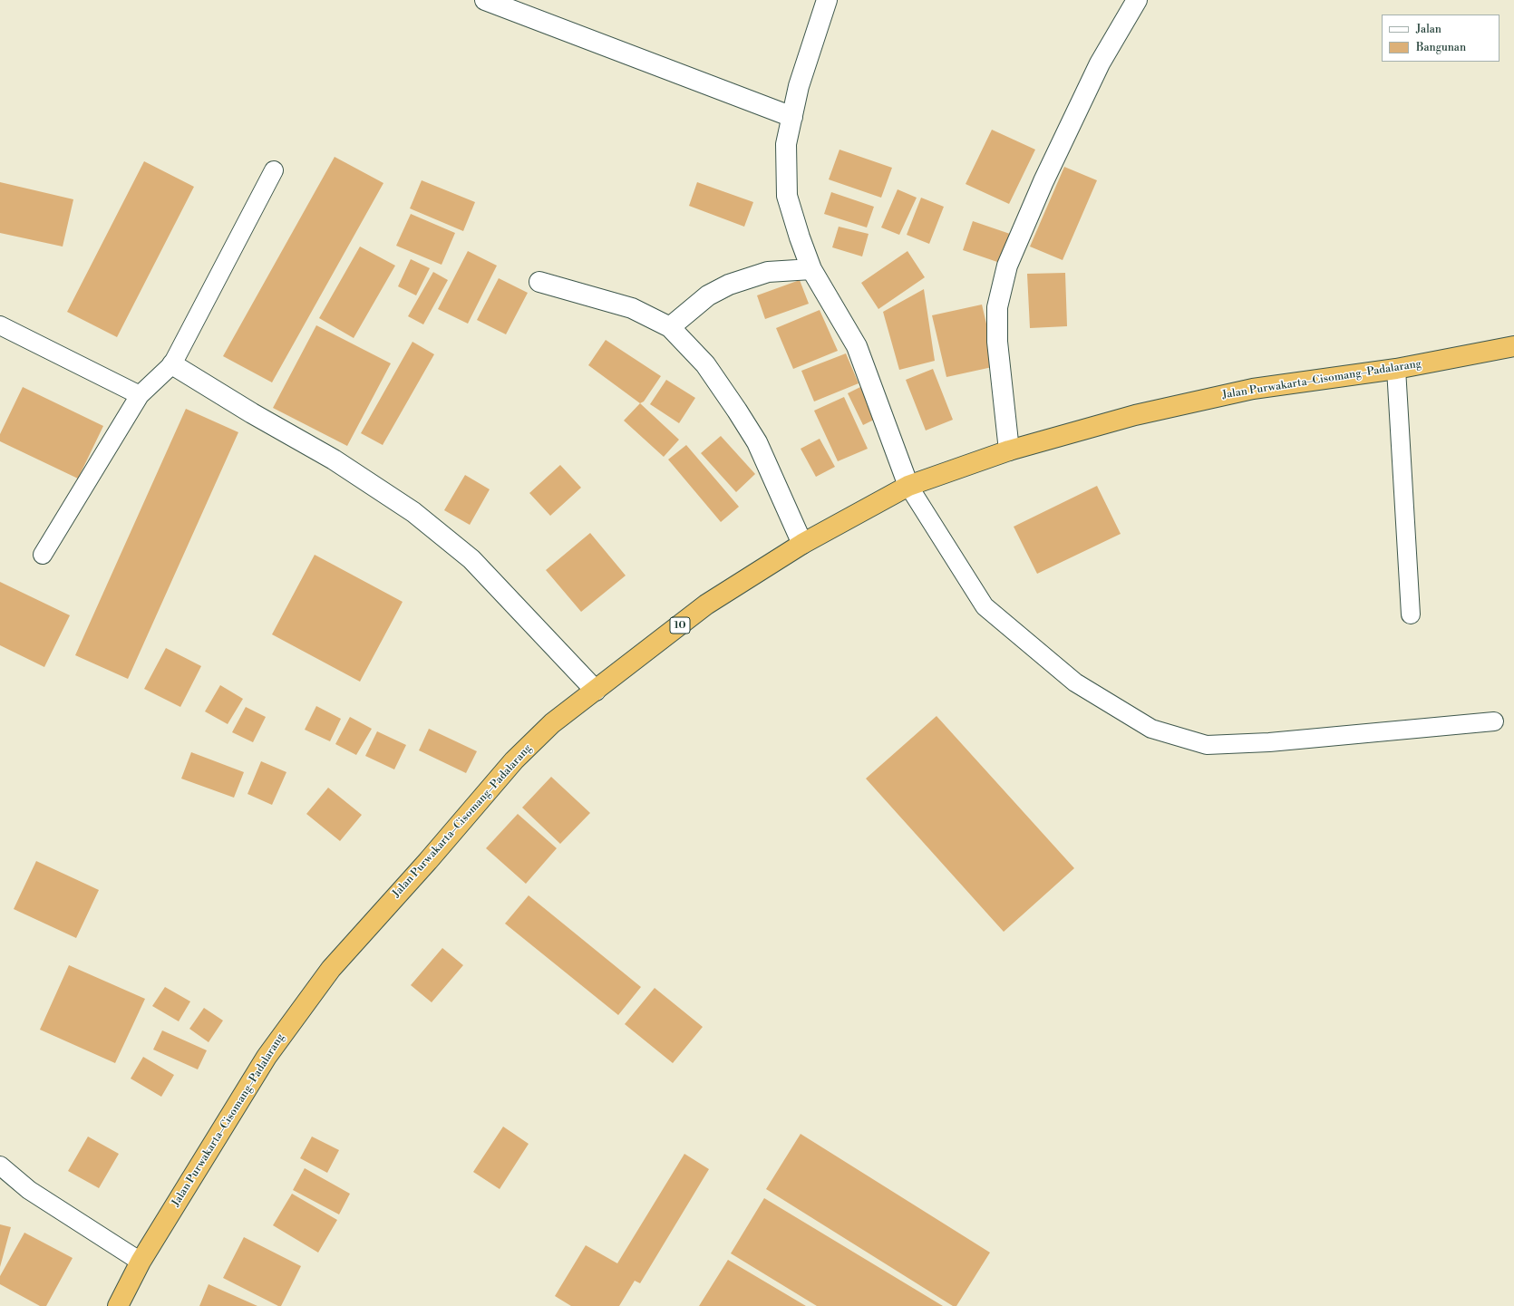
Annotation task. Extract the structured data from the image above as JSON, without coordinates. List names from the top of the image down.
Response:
{
  "streets": {
    "highway": ["Jalan Purwakarta–Cisomang–Padalarang", "10"]
  },
  "legend": ["Jalan", "Bangunan"]
}
